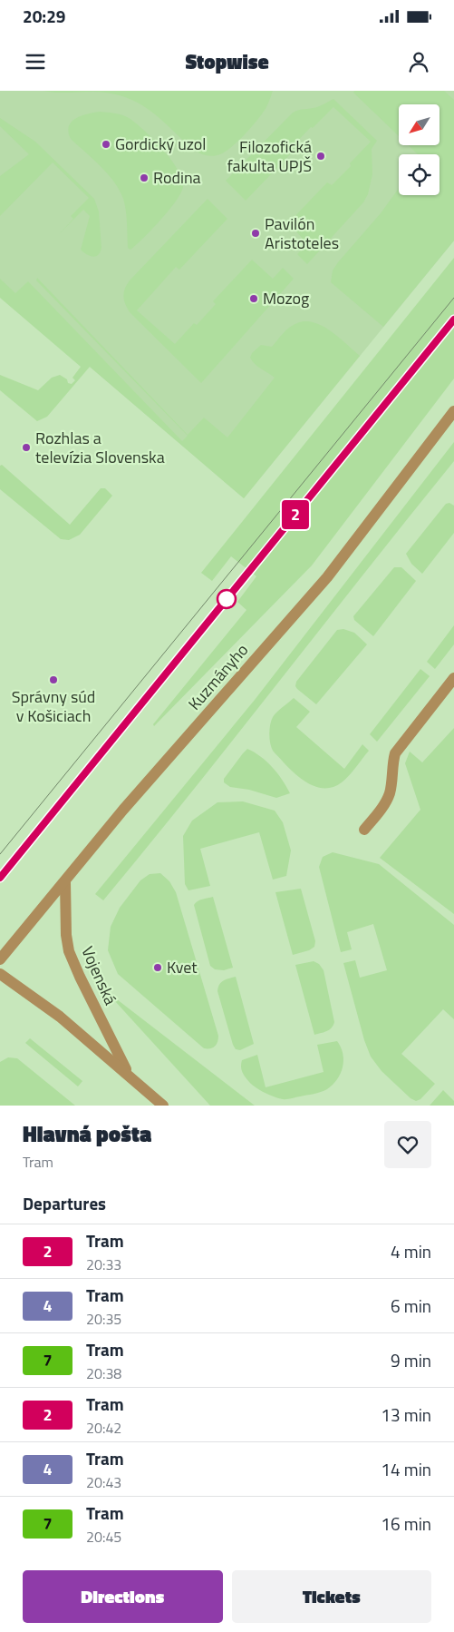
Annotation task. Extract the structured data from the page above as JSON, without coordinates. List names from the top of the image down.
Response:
{
  "streets": {
    "street": ["Kuzmányho", "Vojenská"]
  },
  "crossings": [
    ["Kuzmányho", "Vojenská"]
  ],
  "places": [
    "Gordický uzol",
    "Filozofická fakulta UPJŠ",
    "Rodina",
    "Pavilón Aristoteles",
    "Mozog",
    "Rozhlas a televízia Slovenska",
    "Správny súd v Košiciach",
    "Kvet"
  ],
  "lines": ["tram line 2"],
  "north": "bottom left",
  "page": {
    "status": "20:29",
    "header": "Stopwise",
    "on_map": "2",
    "heading": [
      ["Hlavná pošta", "Tram"],
      "Departures"
    ],
    "list": [
      {
        "mark": "2",
        "name": "Tram",
        "note": "20:33",
        "value": "4 min"
      },
      {
        "mark": "4",
        "name": "Tram",
        "note": "20:35",
        "value": "6 min"
      },
      {
        "mark": "7",
        "name": "Tram",
        "note": "20:38",
        "value": "9 min"
      },
      {
        "mark": "2",
        "name": "Tram",
        "note": "20:42",
        "value": "13 min"
      },
      {
        "mark": "4",
        "name": "Tram",
        "note": "20:43",
        "value": "14 min"
      },
      {
        "mark": "7",
        "name": "Tram",
        "note": "20:45",
        "value": "16 min"
      }
    ],
    "buttons": ["Directions", "Tickets"]
  }
}
